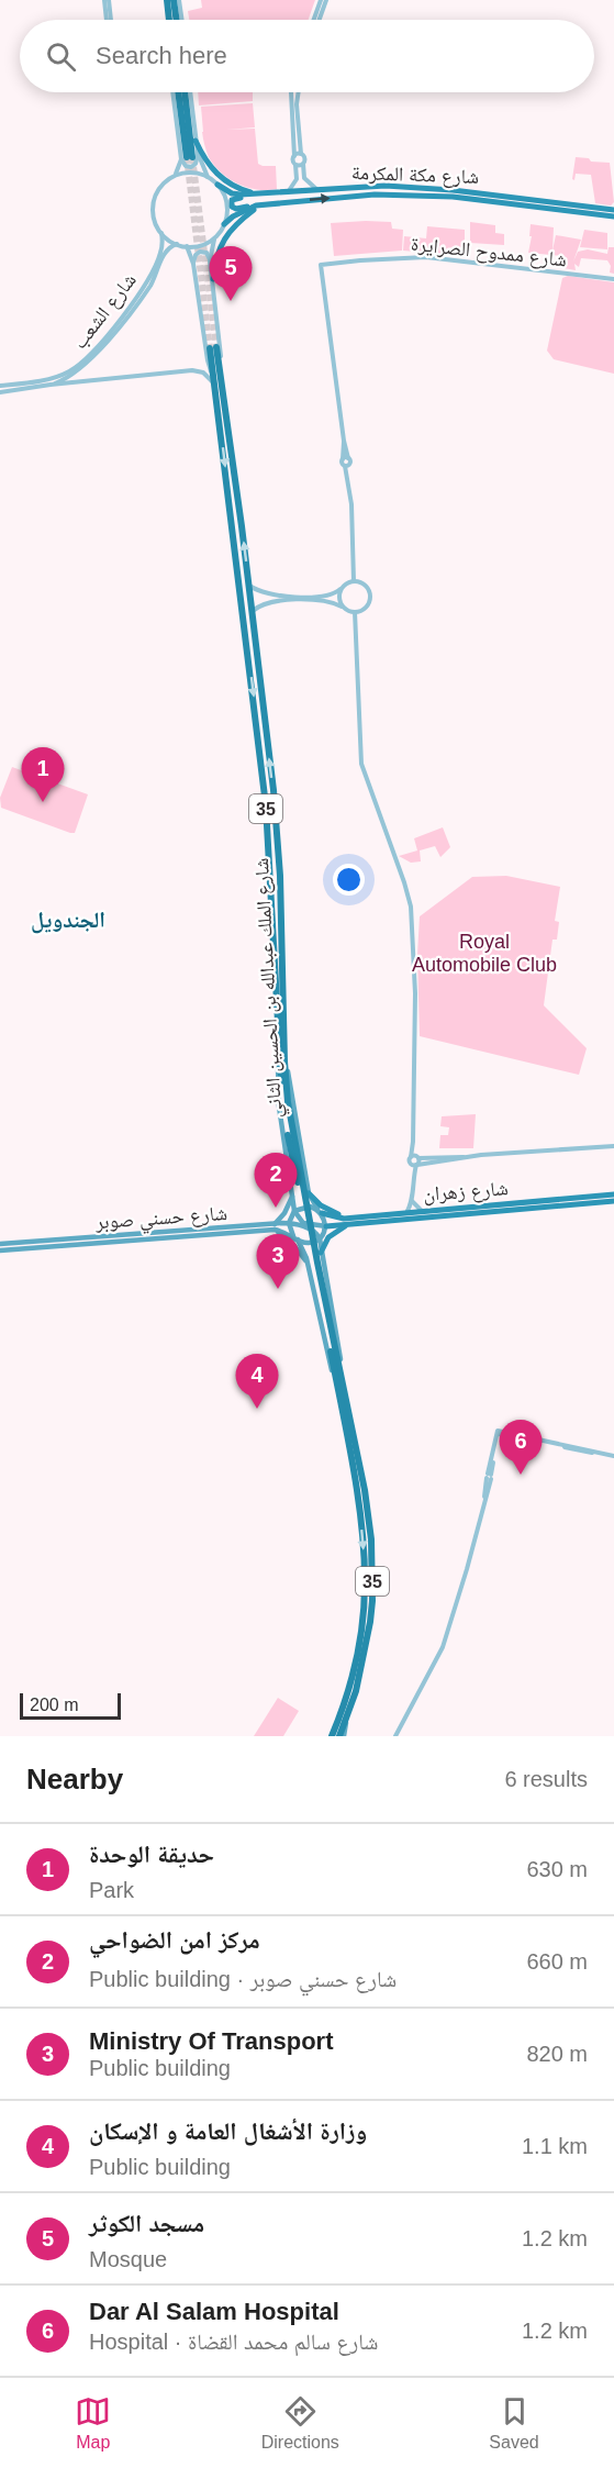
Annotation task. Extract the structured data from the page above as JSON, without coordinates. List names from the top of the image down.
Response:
{
  "streets": {
    "highway": ["35", "شارع الملك عبدالله بن الحسين الثاني"],
    "main road": ["شارع مكة المكرمة", "شارع زهران", "شارع حسني صوبر"],
    "street": ["شارع ممدوح الصرايرة", "شارع الشعب"]
  },
  "crossings": [
    ["شارع مكة المكرمة", "شارع الشعب"],
    ["شارع الشعب", "شارع الملك عبدالله بن الحسين الثاني"]
  ],
  "districts": ["الجندويل"],
  "parks": ["Royal Automobile Club"],
  "scale_bar": "200 m",
  "page": {
    "search": "Search here",
    "pins": [
      "5",
      "1",
      "2",
      "3",
      "4",
      "6"
    ],
    "scale": "200 m",
    "heading": ["Nearby", "6 results"],
    "list": [
      {
        "mark": "1",
        "name": "حديقة الوحدة",
        "note": "Park",
        "value": "630 m"
      },
      {
        "mark": "2",
        "name": "مركز امن الضواحي",
        "note": "Public building · شارع حسني صوبر",
        "value": "660 m"
      },
      {
        "mark": "3",
        "name": "Ministry Of Transport",
        "note": "Public building",
        "value": "820 m"
      },
      {
        "mark": "4",
        "name": "وزارة الأشغال العامة و الإسكان",
        "note": "Public building",
        "value": "1.1 km"
      },
      {
        "mark": "5",
        "name": "مسجد الكوثر",
        "note": "Mosque",
        "value": "1.2 km"
      },
      {
        "mark": "6",
        "name": "Dar Al Salam Hospital",
        "note": "Hospital · شارع سالم محمد القضاة",
        "value": "1.2 km"
      }
    ],
    "nav": ["Map", "Directions", "Saved"]
  }
}
